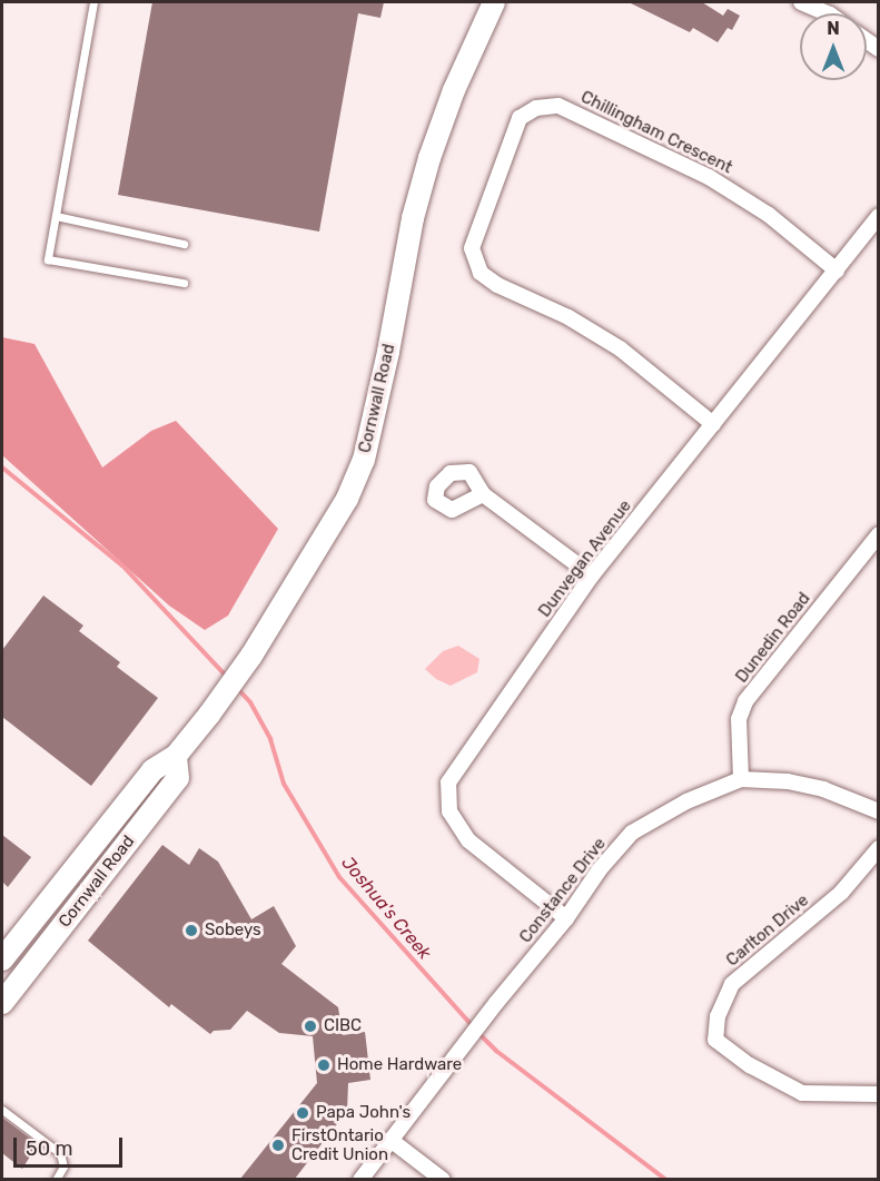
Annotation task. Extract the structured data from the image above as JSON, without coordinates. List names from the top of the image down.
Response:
{
  "streets": {
    "main road": ["Cornwall Road"],
    "street": [
      "Chillingham Crescent",
      "Dunvegan Avenue",
      "Dunedin Road",
      "Constance Drive",
      "Carlton Drive"
    ]
  },
  "crossings": [
    ["Chillingham Crescent", "Dunvegan Avenue"],
    ["Dunvegan Avenue", "Constance Drive"],
    ["Dunedin Road", "Constance Drive"]
  ],
  "water": ["Joshua's Creek"],
  "places": [
    "Sobeys",
    "CIBC",
    "Home Hardware",
    "Papa John's",
    "FirstOntario Credit Union"
  ],
  "scale_bar": "50 m",
  "north": "top"
}
